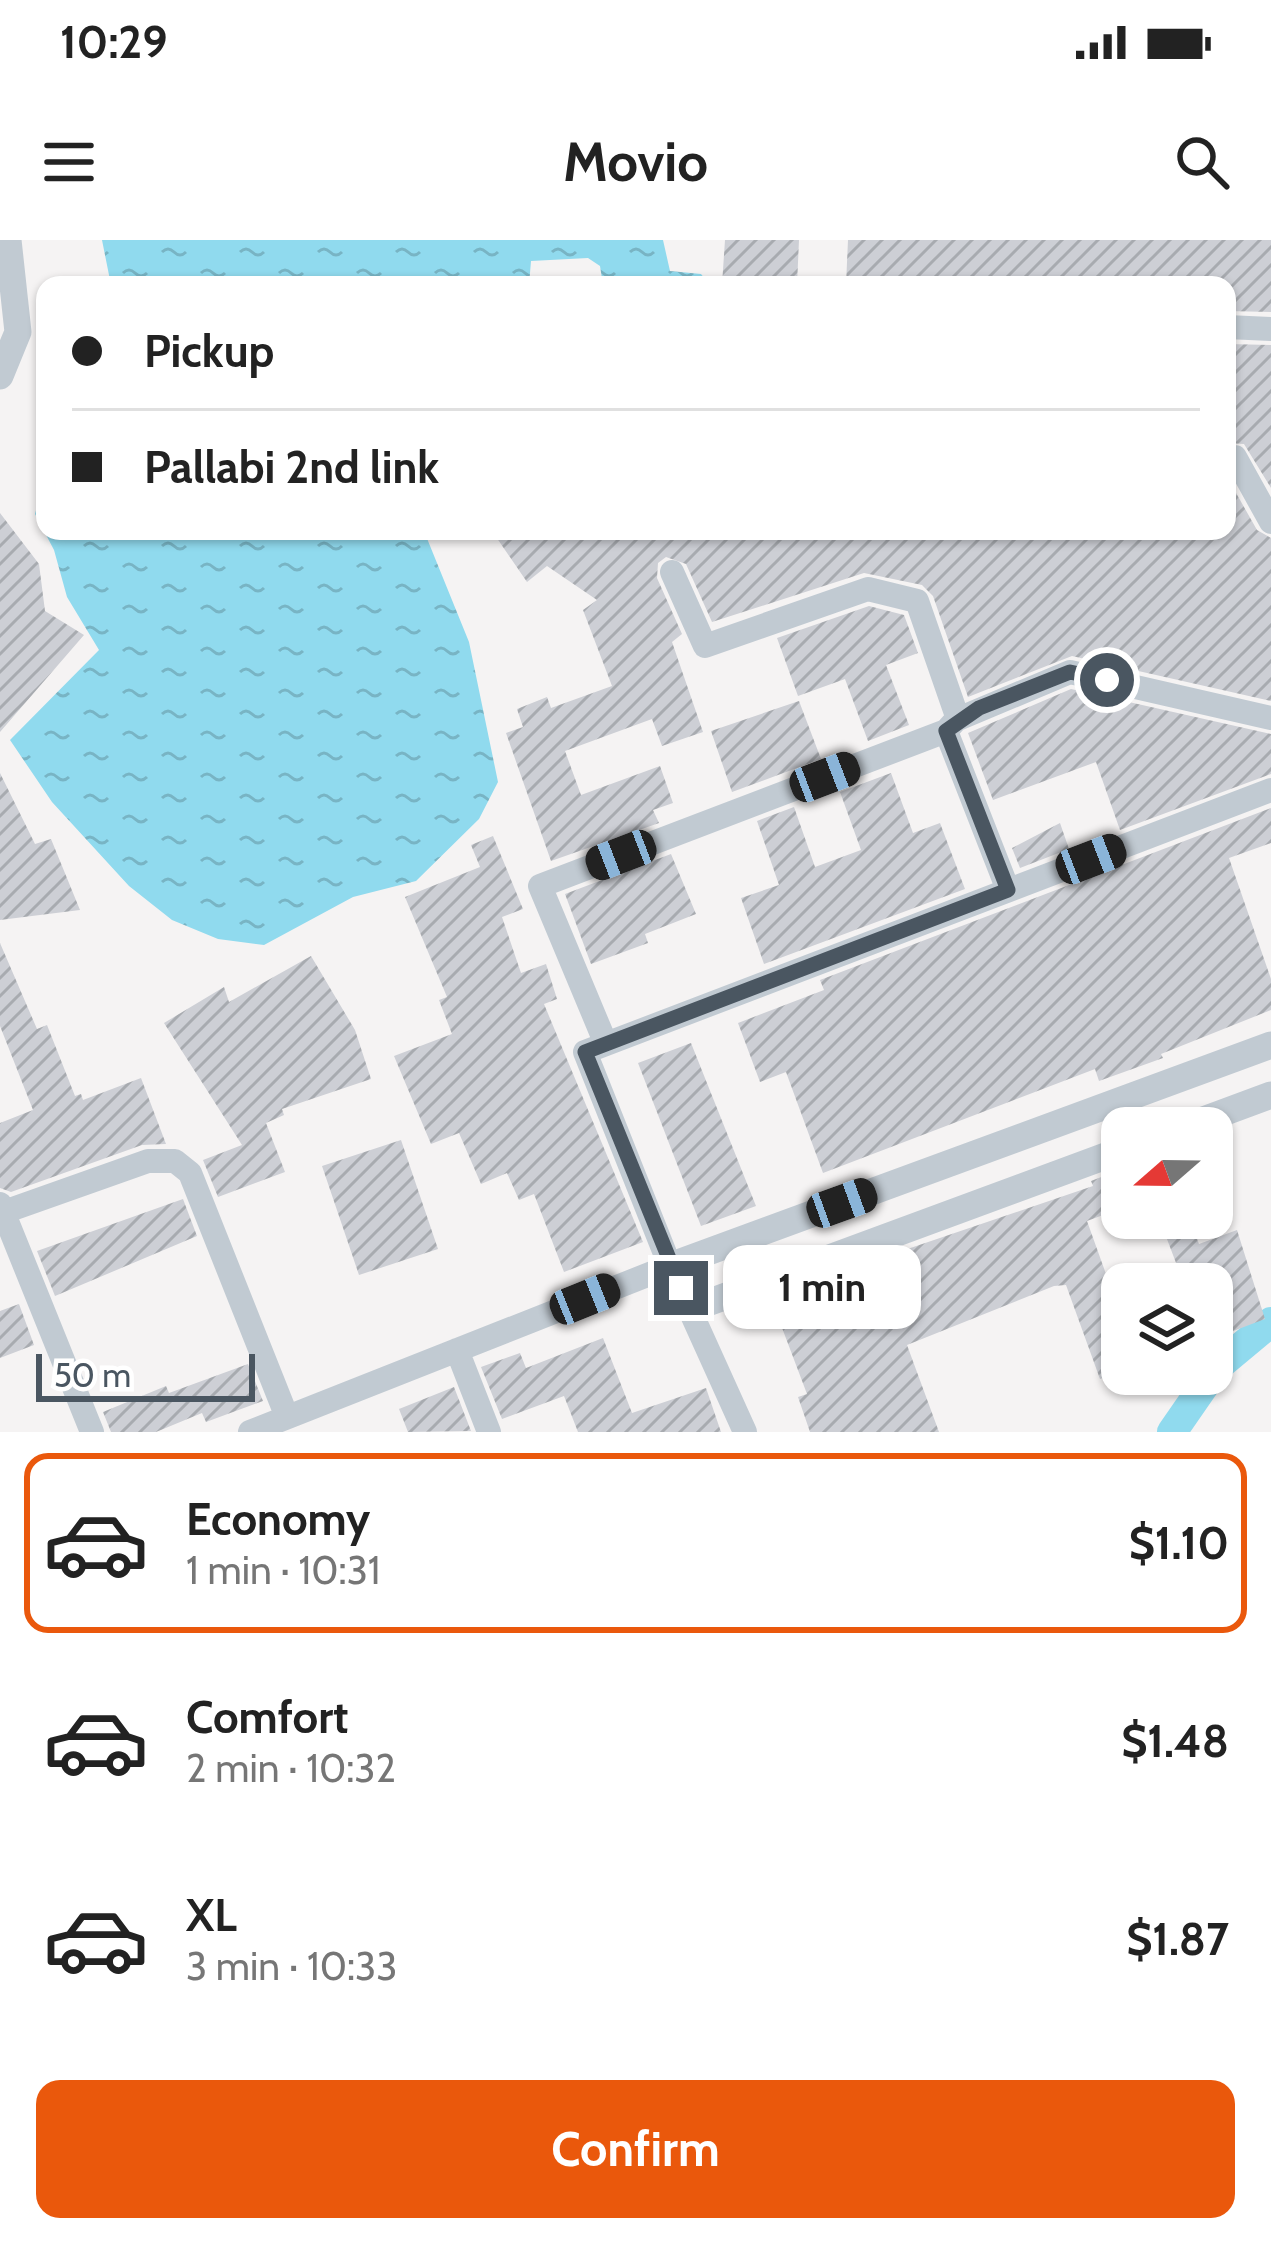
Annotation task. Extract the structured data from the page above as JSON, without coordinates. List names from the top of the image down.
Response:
{
  "scale_bar": "50 m",
  "north": "left",
  "page": {
    "status": "10:29",
    "header": "Movio",
    "banner": ["Pickup", "Pallabi 2nd link"],
    "bubble": "1 min",
    "scale": "50 m",
    "list": [
      {
        "name": "Economy",
        "note": "1 min · 10:31",
        "value": "$1.10"
      },
      {
        "name": "Comfort",
        "note": "2 min · 10:32",
        "value": "$1.48"
      },
      {
        "name": "XL",
        "note": "3 min · 10:33",
        "value": "$1.87"
      }
    ],
    "buttons": "Confirm"
  }
}
